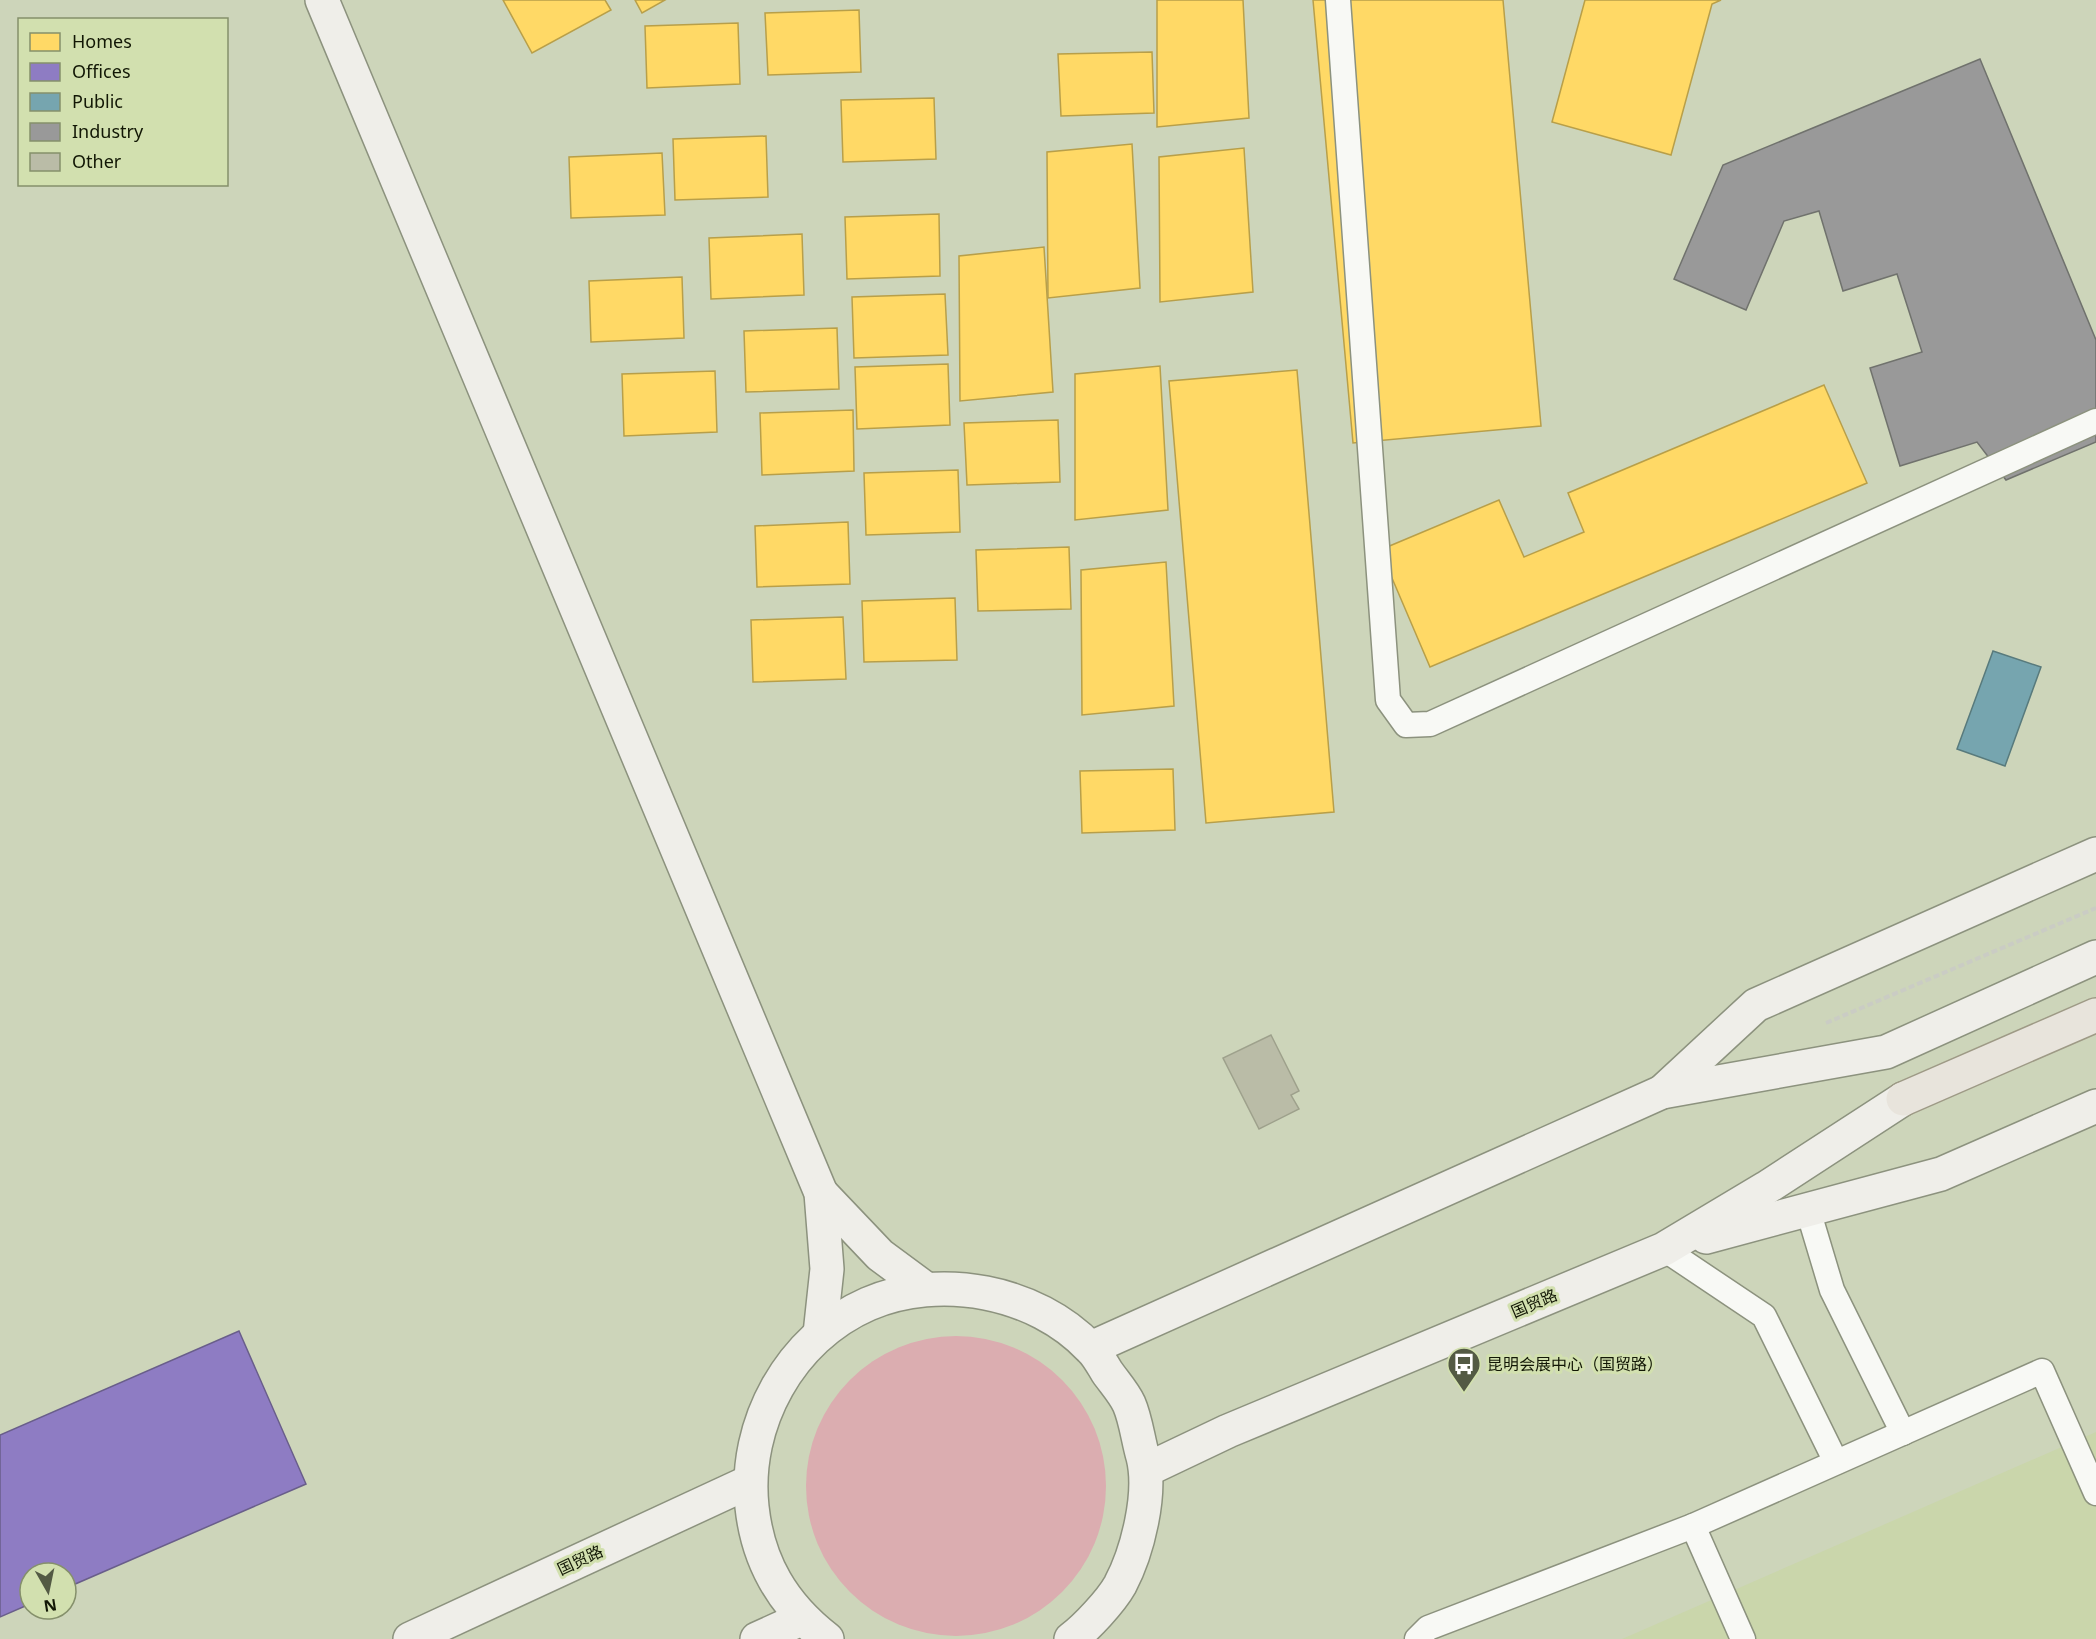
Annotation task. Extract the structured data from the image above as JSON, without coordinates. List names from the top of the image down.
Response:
{
  "streets": {
    "main road": ["国贸路"]
  },
  "places": {
    "bus stop": ["昆明会展中心（国贸路）"]
  },
  "legend": [
    "Homes",
    "Offices",
    "Public",
    "Industry",
    "Other"
  ],
  "north": "bottom"
}
